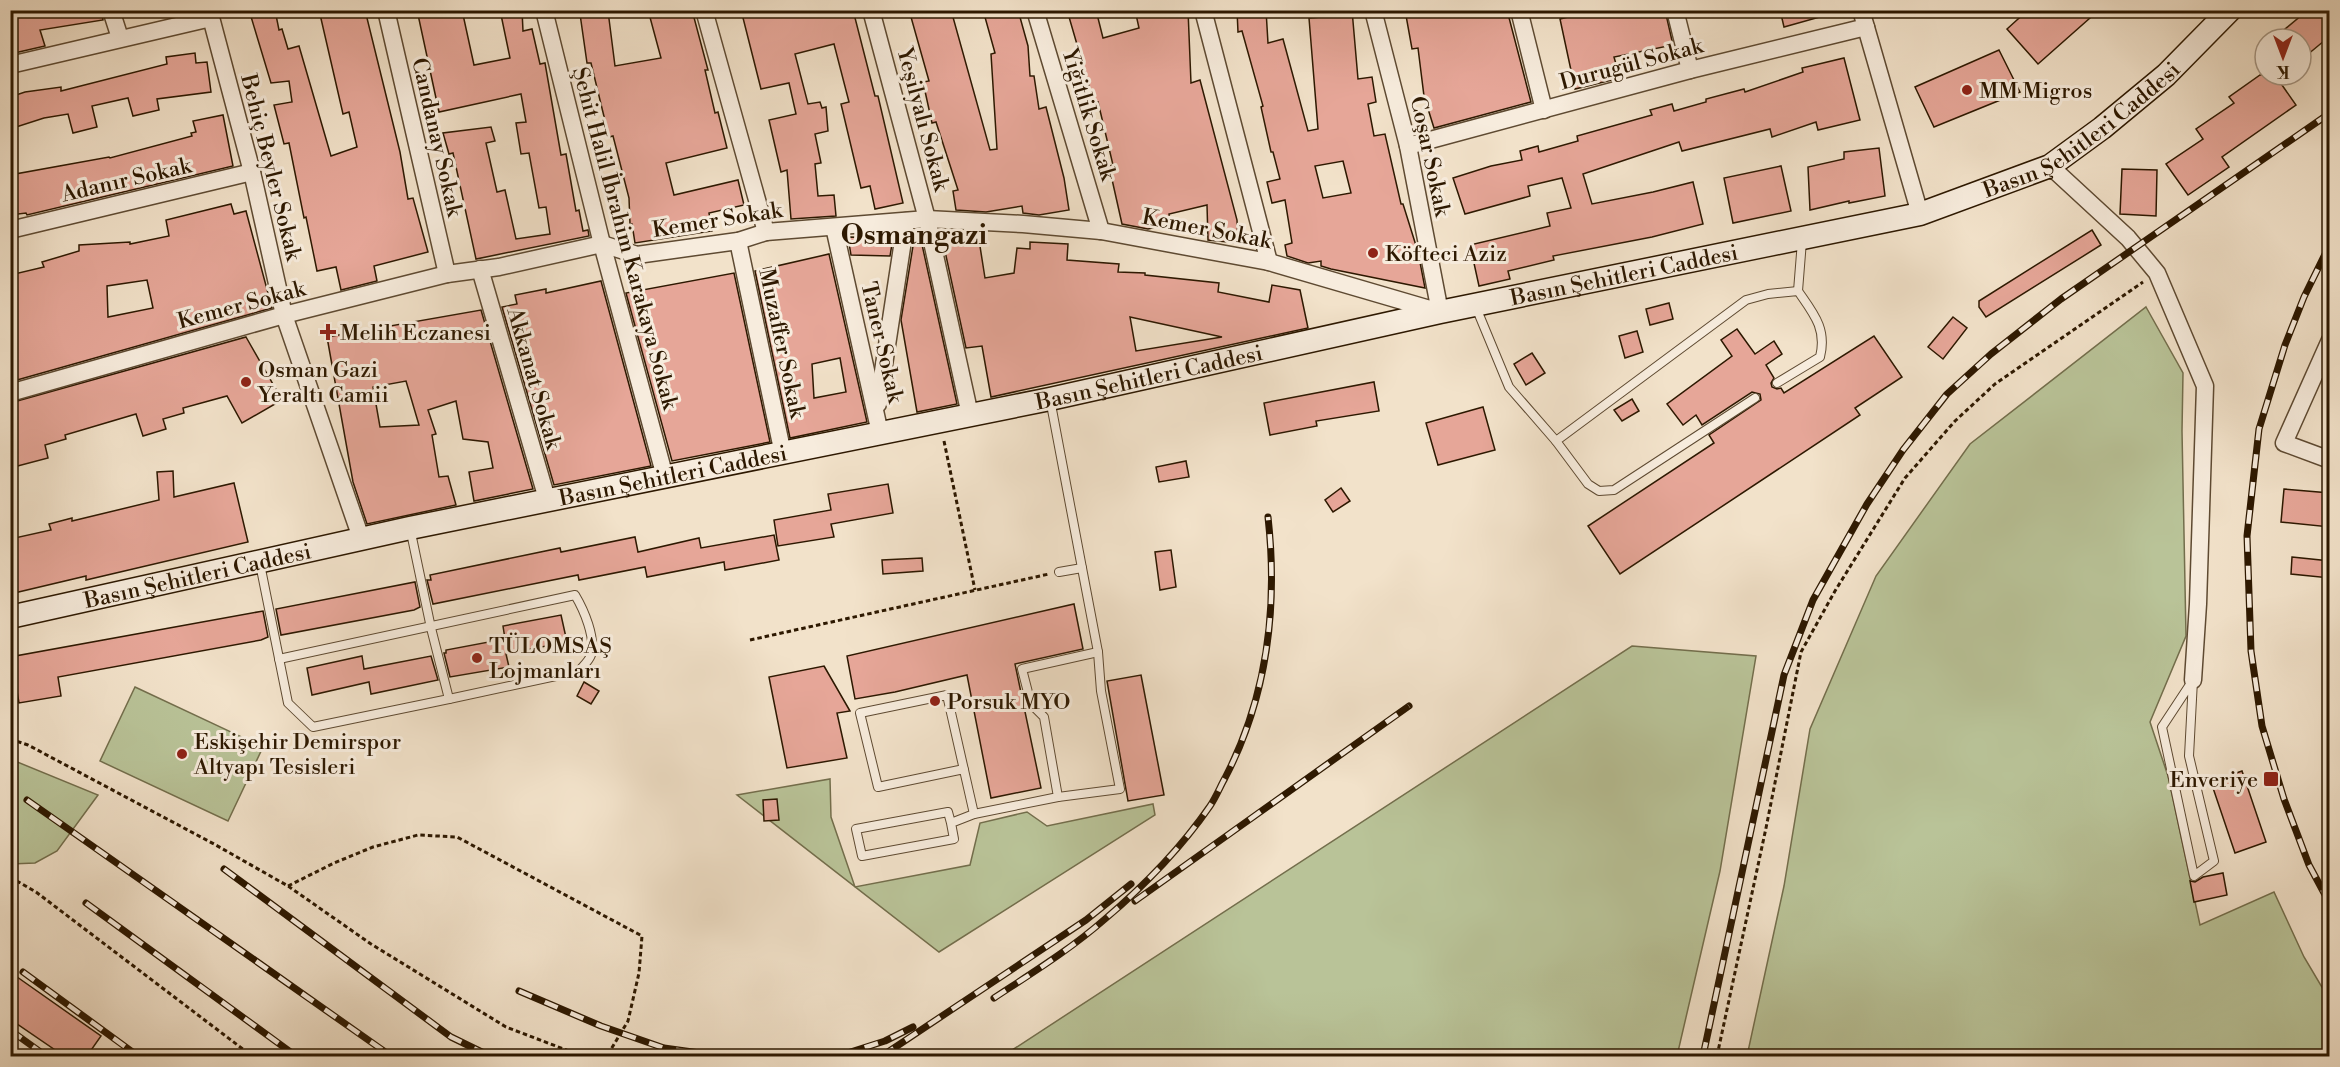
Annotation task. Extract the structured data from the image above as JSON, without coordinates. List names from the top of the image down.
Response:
{
  "streets": {
    "main road": ["Basın Şehitleri Caddesi"],
    "street": [
      "Durugül Sokak",
      "Yiğitlik Sokak",
      "Yeşilyalı Sokak",
      "Candanay Sokak",
      "Coşar Sokak",
      "Behiç Beyler Sokak",
      "Adanır Sokak",
      "Kemer Sokak",
      "Şehit Halil İbrahim Karakaya Sokak",
      "Taner Sokak",
      "Muzaffer Sokak",
      "Akkanat Sokak"
    ]
  },
  "crossings": [
    ["Durugül Sokak", "Coşar Sokak"],
    ["Yiğitlik Sokak", "Kemer Sokak"],
    ["Yeşilyalı Sokak", "Basın Şehitleri Caddesi"],
    ["Yeşilyalı Sokak", "Kemer Sokak"],
    ["Basın Şehitleri Caddesi", "Coşar Sokak"],
    ["Basın Şehitleri Caddesi", "Behiç Beyler Sokak"],
    ["Basın Şehitleri Caddesi", "Kemer Sokak"],
    ["Basın Şehitleri Caddesi", "Şehit Halil İbrahim Karakaya Sokak"],
    ["Basın Şehitleri Caddesi", "Taner Sokak"],
    ["Basın Şehitleri Caddesi", "Muzaffer Sokak"],
    ["Basın Şehitleri Caddesi", "Akkanat Sokak"],
    ["Candanay Sokak", "Kemer Sokak"],
    ["Coşar Sokak", "Kemer Sokak"],
    ["Behiç Beyler Sokak", "Adanır Sokak"],
    ["Behiç Beyler Sokak", "Kemer Sokak"],
    ["Kemer Sokak", "Şehit Halil İbrahim Karakaya Sokak"],
    ["Kemer Sokak", "Taner Sokak"],
    ["Kemer Sokak", "Muzaffer Sokak"],
    ["Kemer Sokak", "Akkanat Sokak"]
  ],
  "districts": ["Osmangazi"],
  "places": {
    "other": [
      "MM Migros",
      "Köfteci Aziz",
      "Osman Gazi Yeraltı Camii",
      "TÜLOMSAŞ Lojmanları",
      "Porsuk MYO",
      "Eskişehir Demirspor Altyapı Tesisleri"
    ],
    "health": ["Melih Eczanesi"],
    "transit": ["Enveriye"]
  },
  "north": "bottom"
}
